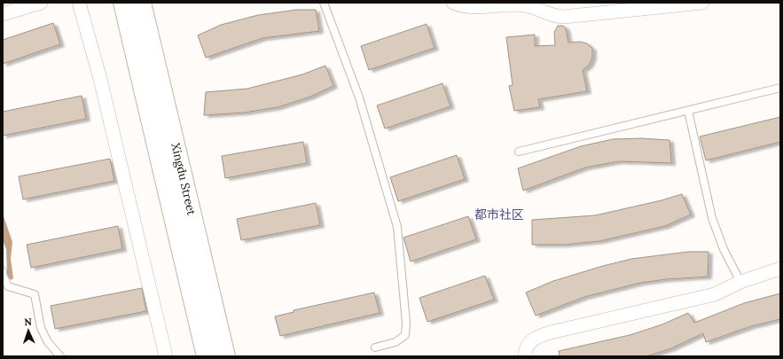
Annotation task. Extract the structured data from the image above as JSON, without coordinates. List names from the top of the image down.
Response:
{
  "streets": {
    "main road": ["Xingdu Street"]
  },
  "districts": ["都市社区"],
  "north": "top"
}
